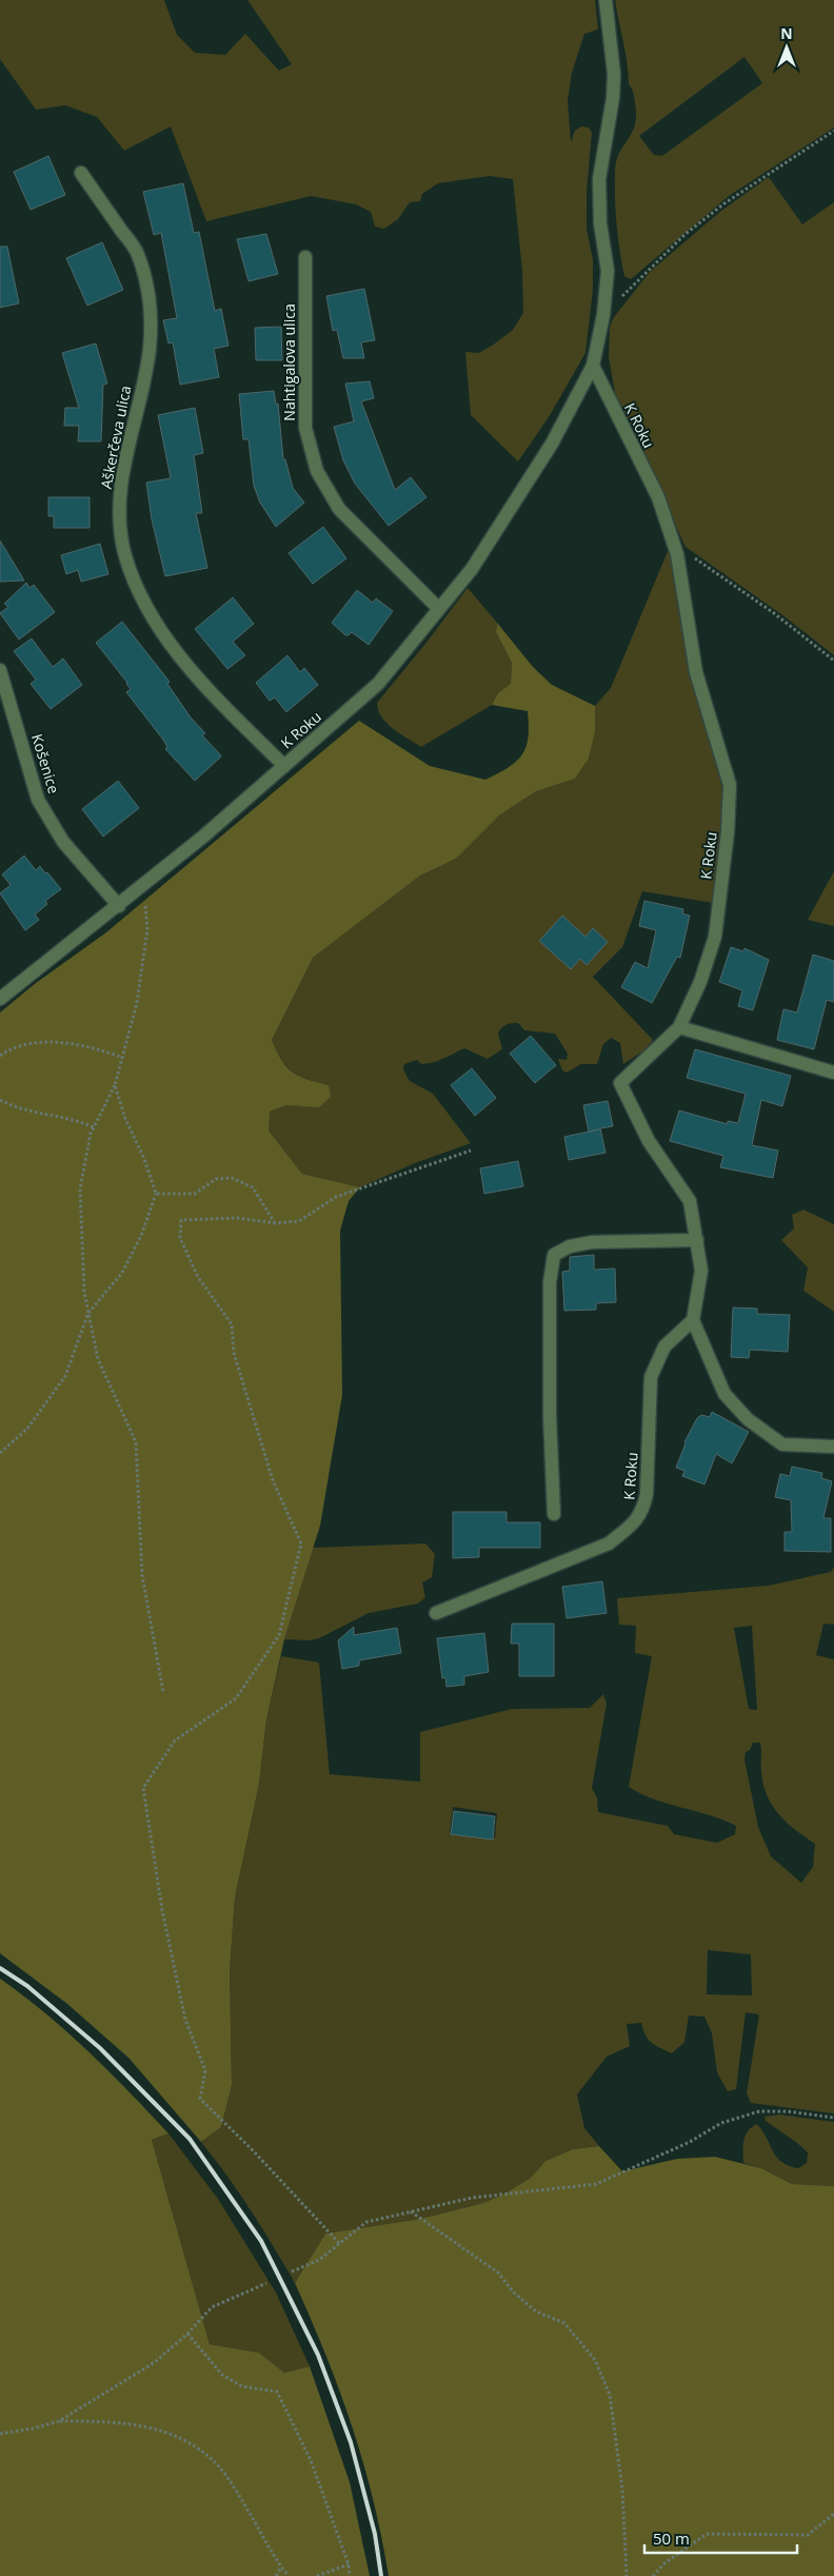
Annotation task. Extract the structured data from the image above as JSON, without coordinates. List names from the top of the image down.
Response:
{
  "streets": {
    "street": [
      "Nahtigalova ulica",
      "K Roku",
      "Aškerčeva ulica",
      "Košenice"
    ]
  },
  "crossings": [
    ["Nahtigalova ulica", "K Roku"],
    ["K Roku", "Aškerčeva ulica"],
    ["K Roku", "Košenice"]
  ],
  "scale_bar": "50 m",
  "north": "top"
}
